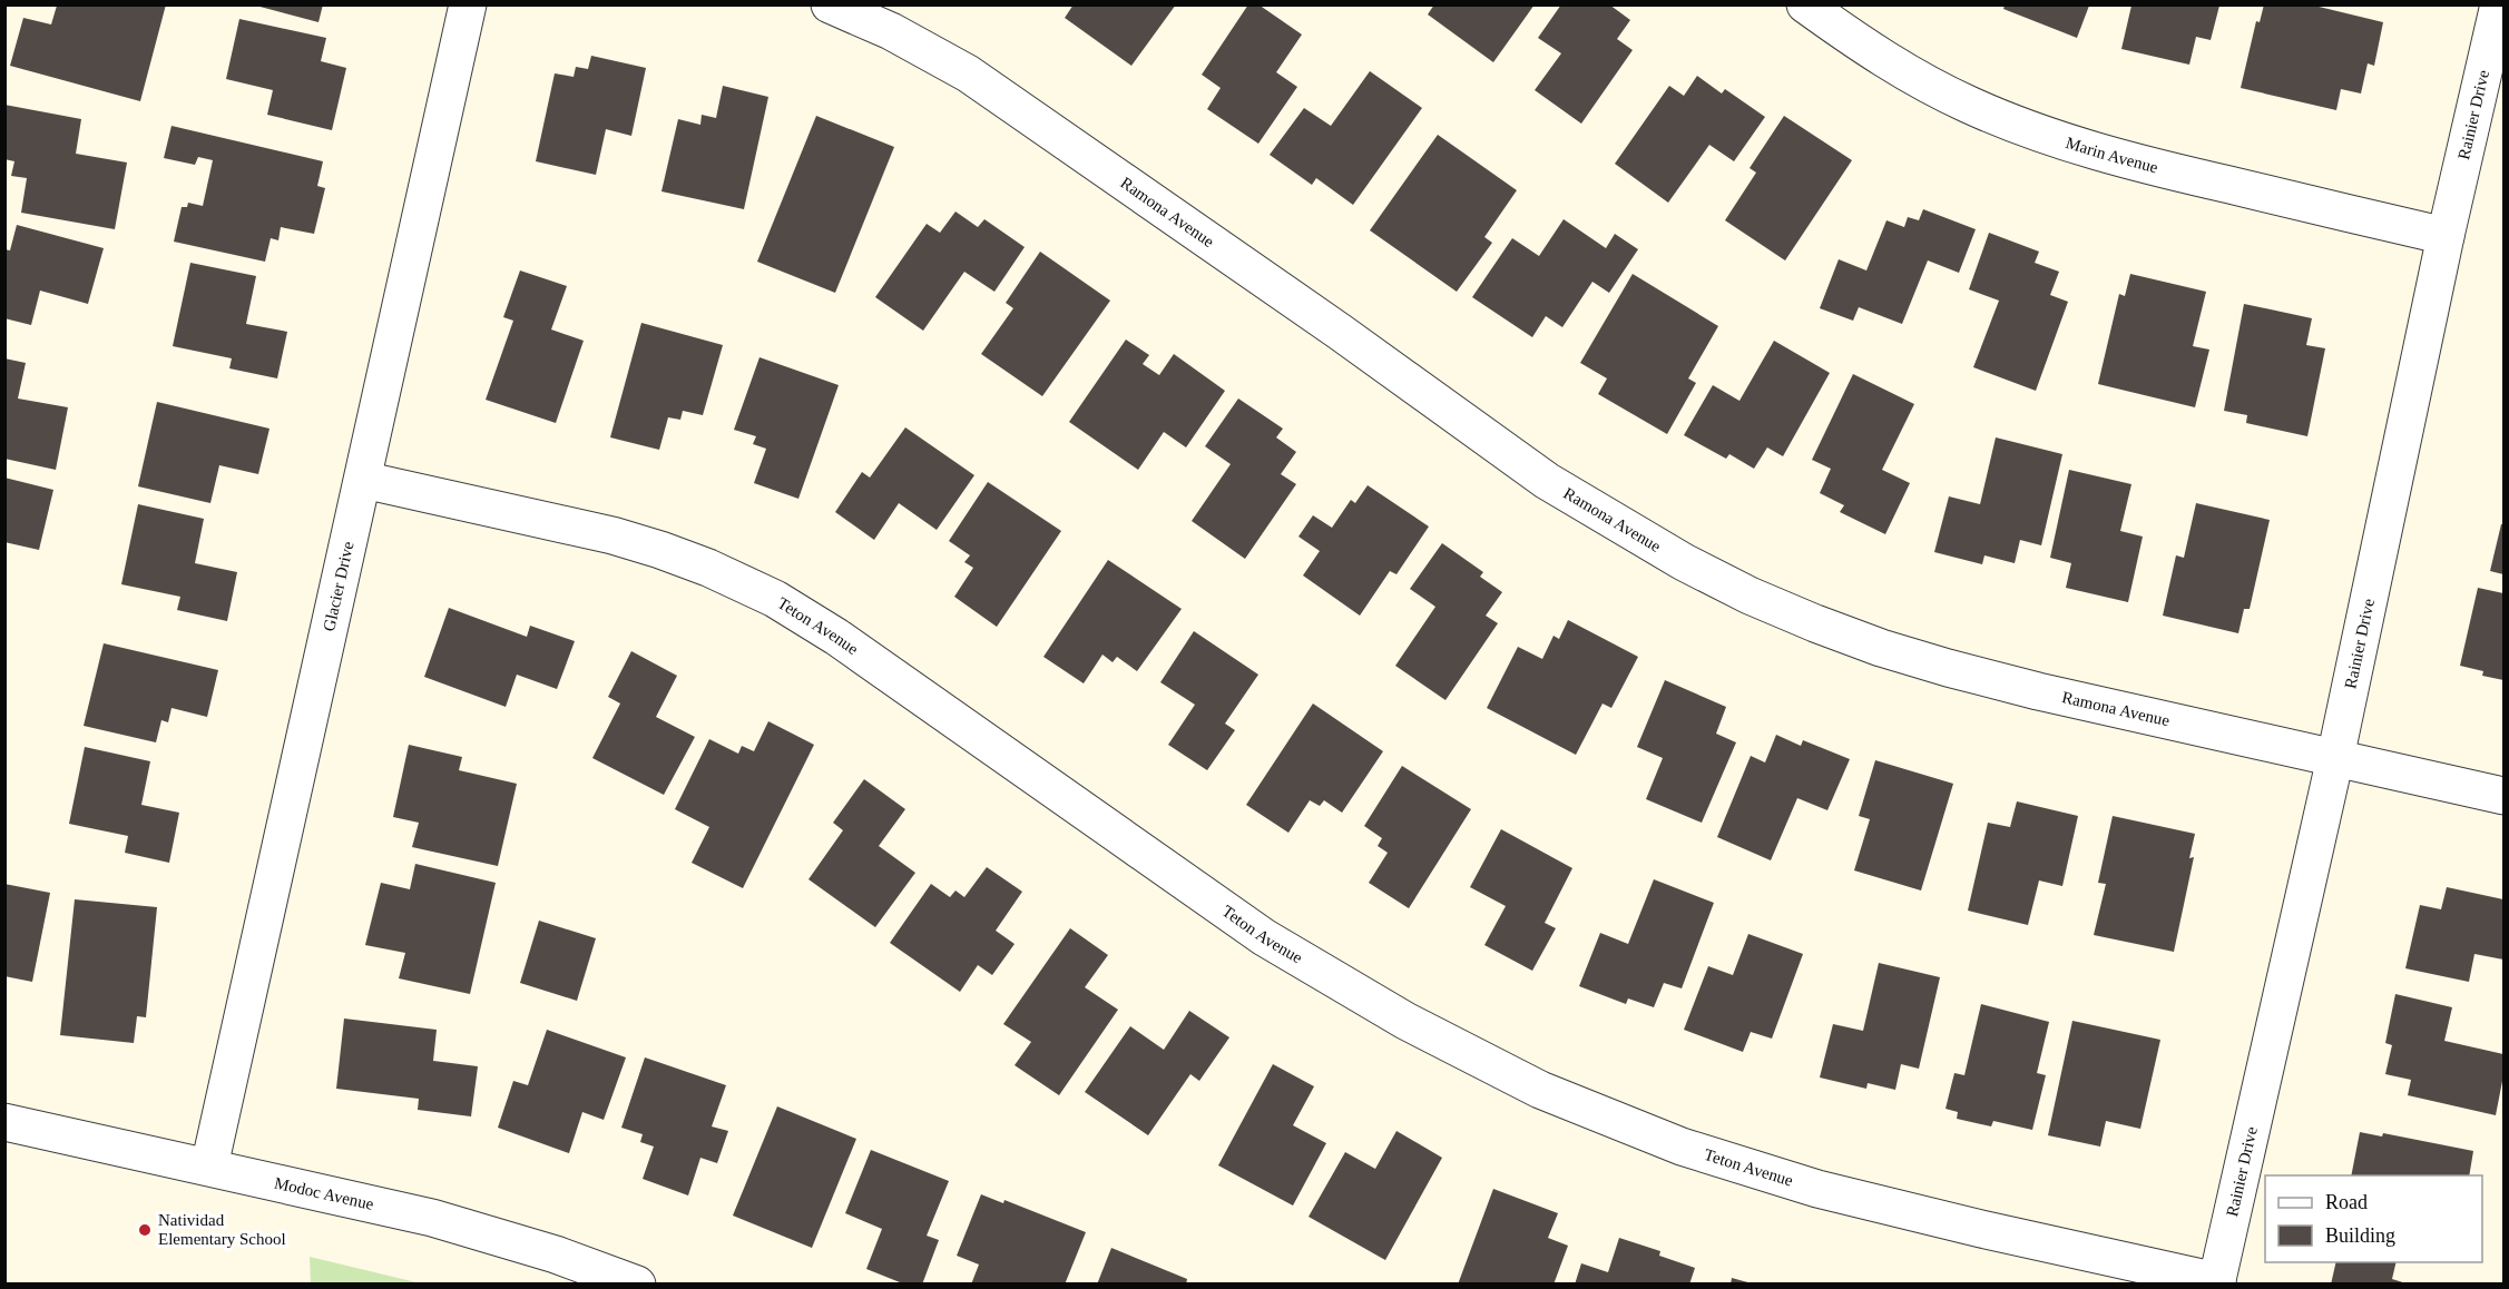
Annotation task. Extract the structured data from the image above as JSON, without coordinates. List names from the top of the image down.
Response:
{
  "streets": {
    "street": [
      "Rainier Drive",
      "Marin Avenue",
      "Ramona Avenue",
      "Glacier Drive",
      "Teton Avenue",
      "Modoc Avenue"
    ]
  },
  "crossings": [
    ["Rainier Drive", "Marin Avenue"],
    ["Rainier Drive", "Ramona Avenue"],
    ["Rainier Drive", "Teton Avenue"],
    ["Glacier Drive", "Teton Avenue"],
    ["Glacier Drive", "Modoc Avenue"]
  ],
  "places": ["Natividad Elementary School"],
  "legend": ["Road", "Building"]
}
